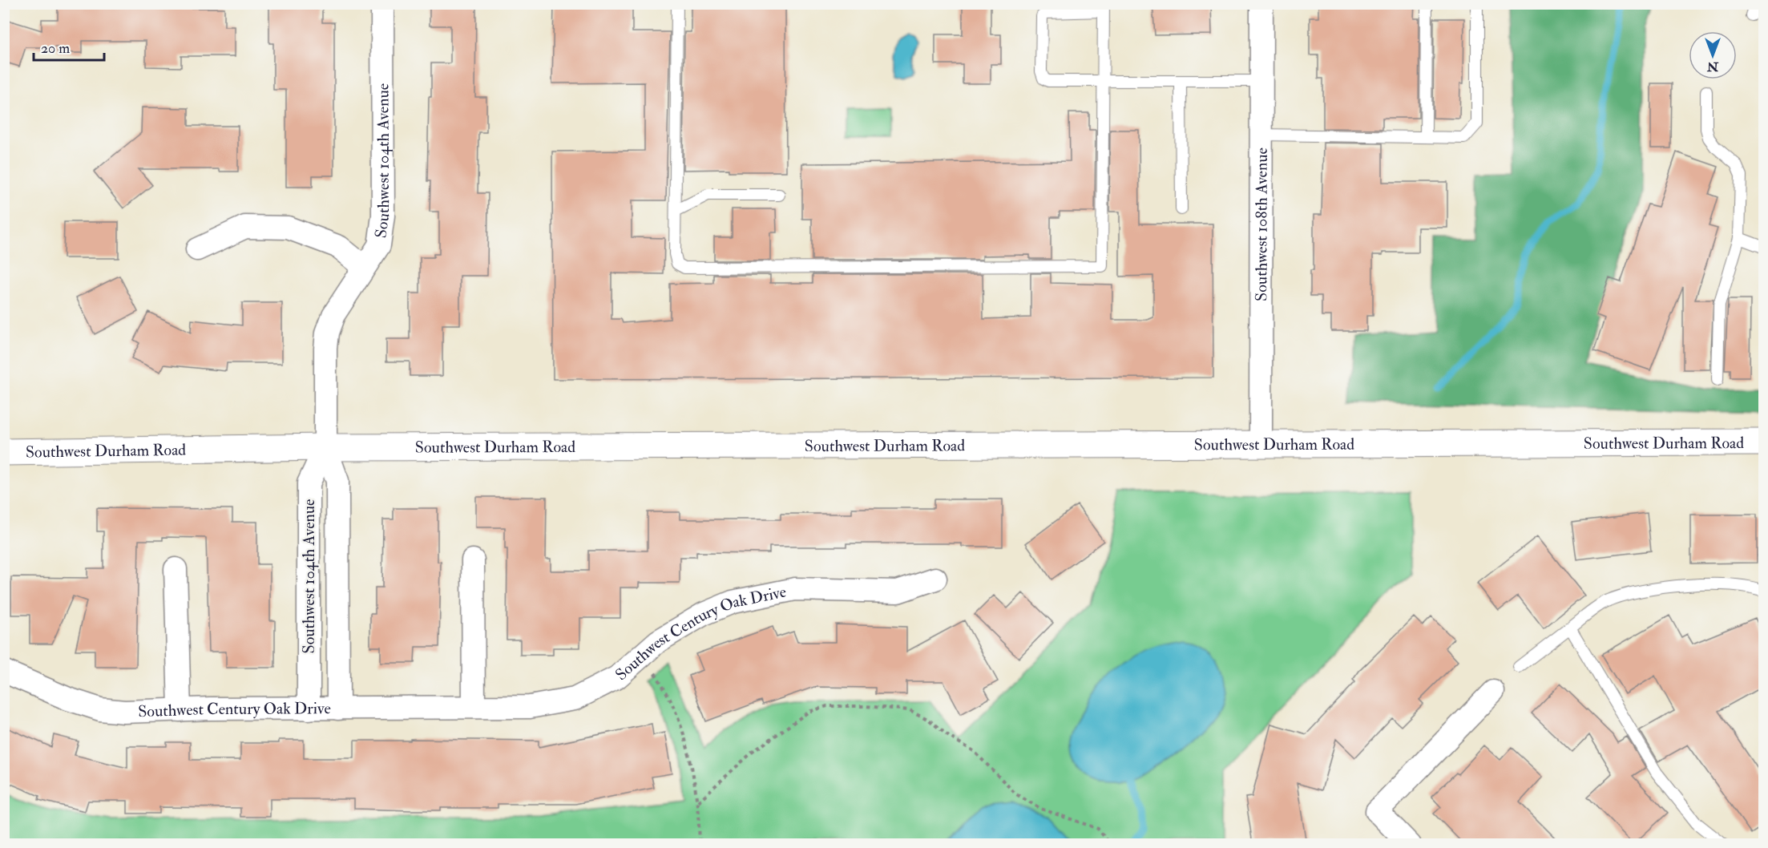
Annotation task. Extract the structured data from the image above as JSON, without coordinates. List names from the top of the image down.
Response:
{
  "streets": {
    "main road": ["Southwest Durham Road"],
    "street": ["Southwest 104th Avenue", "Southwest 108th Avenue", "Southwest Century Oak Drive"]
  },
  "crossings": [
    ["Southwest 104th Avenue", "Southwest Durham Road"],
    ["Southwest 104th Avenue", "Southwest Century Oak Drive"],
    ["Southwest 108th Avenue", "Southwest Durham Road"]
  ],
  "scale_bar": "20 m",
  "north": "bottom"
}
